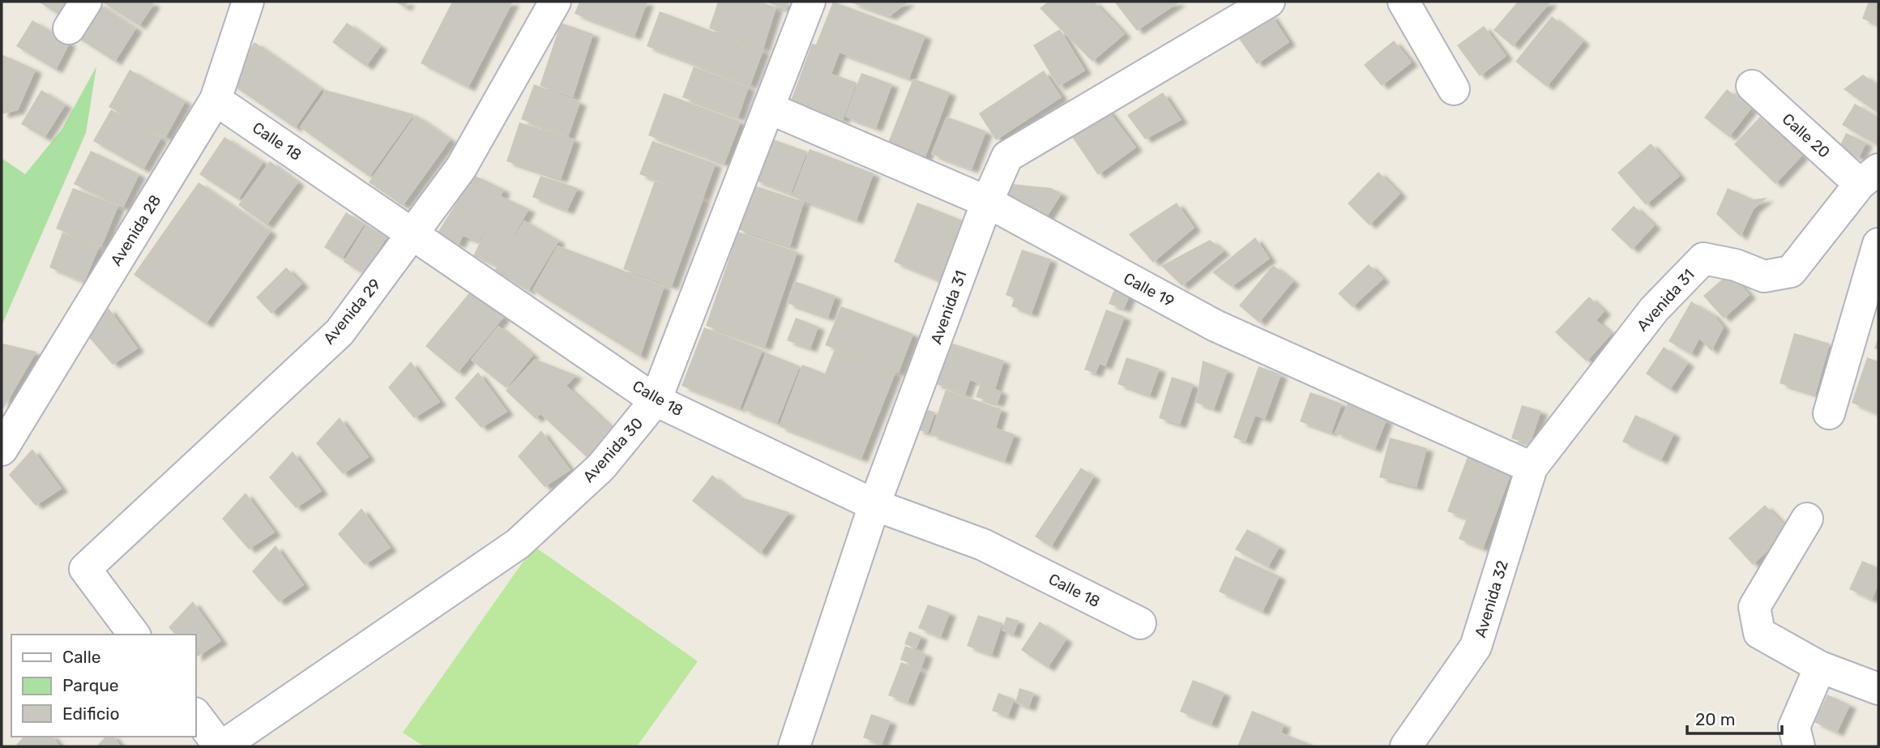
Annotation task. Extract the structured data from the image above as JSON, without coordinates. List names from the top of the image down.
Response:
{
  "streets": {
    "street": [
      "Calle 20",
      "Calle 18",
      "Avenida 28",
      "Calle 19",
      "Avenida 31",
      "Avenida 29",
      "Avenida 30",
      "Avenida 32"
    ]
  },
  "crossings": [
    ["Calle 20", "Avenida 31"],
    ["Calle 18", "Avenida 28"],
    ["Calle 18", "Avenida 31"],
    ["Calle 18", "Avenida 29"],
    ["Calle 18", "Avenida 30"],
    ["Calle 19", "Avenida 31"],
    ["Calle 19", "Avenida 30"],
    ["Calle 19", "Avenida 32"],
    ["Avenida 31", "Avenida 32"]
  ],
  "legend": ["Calle", "Parque", "Edificio"],
  "scale_bar": "20 m"
}
